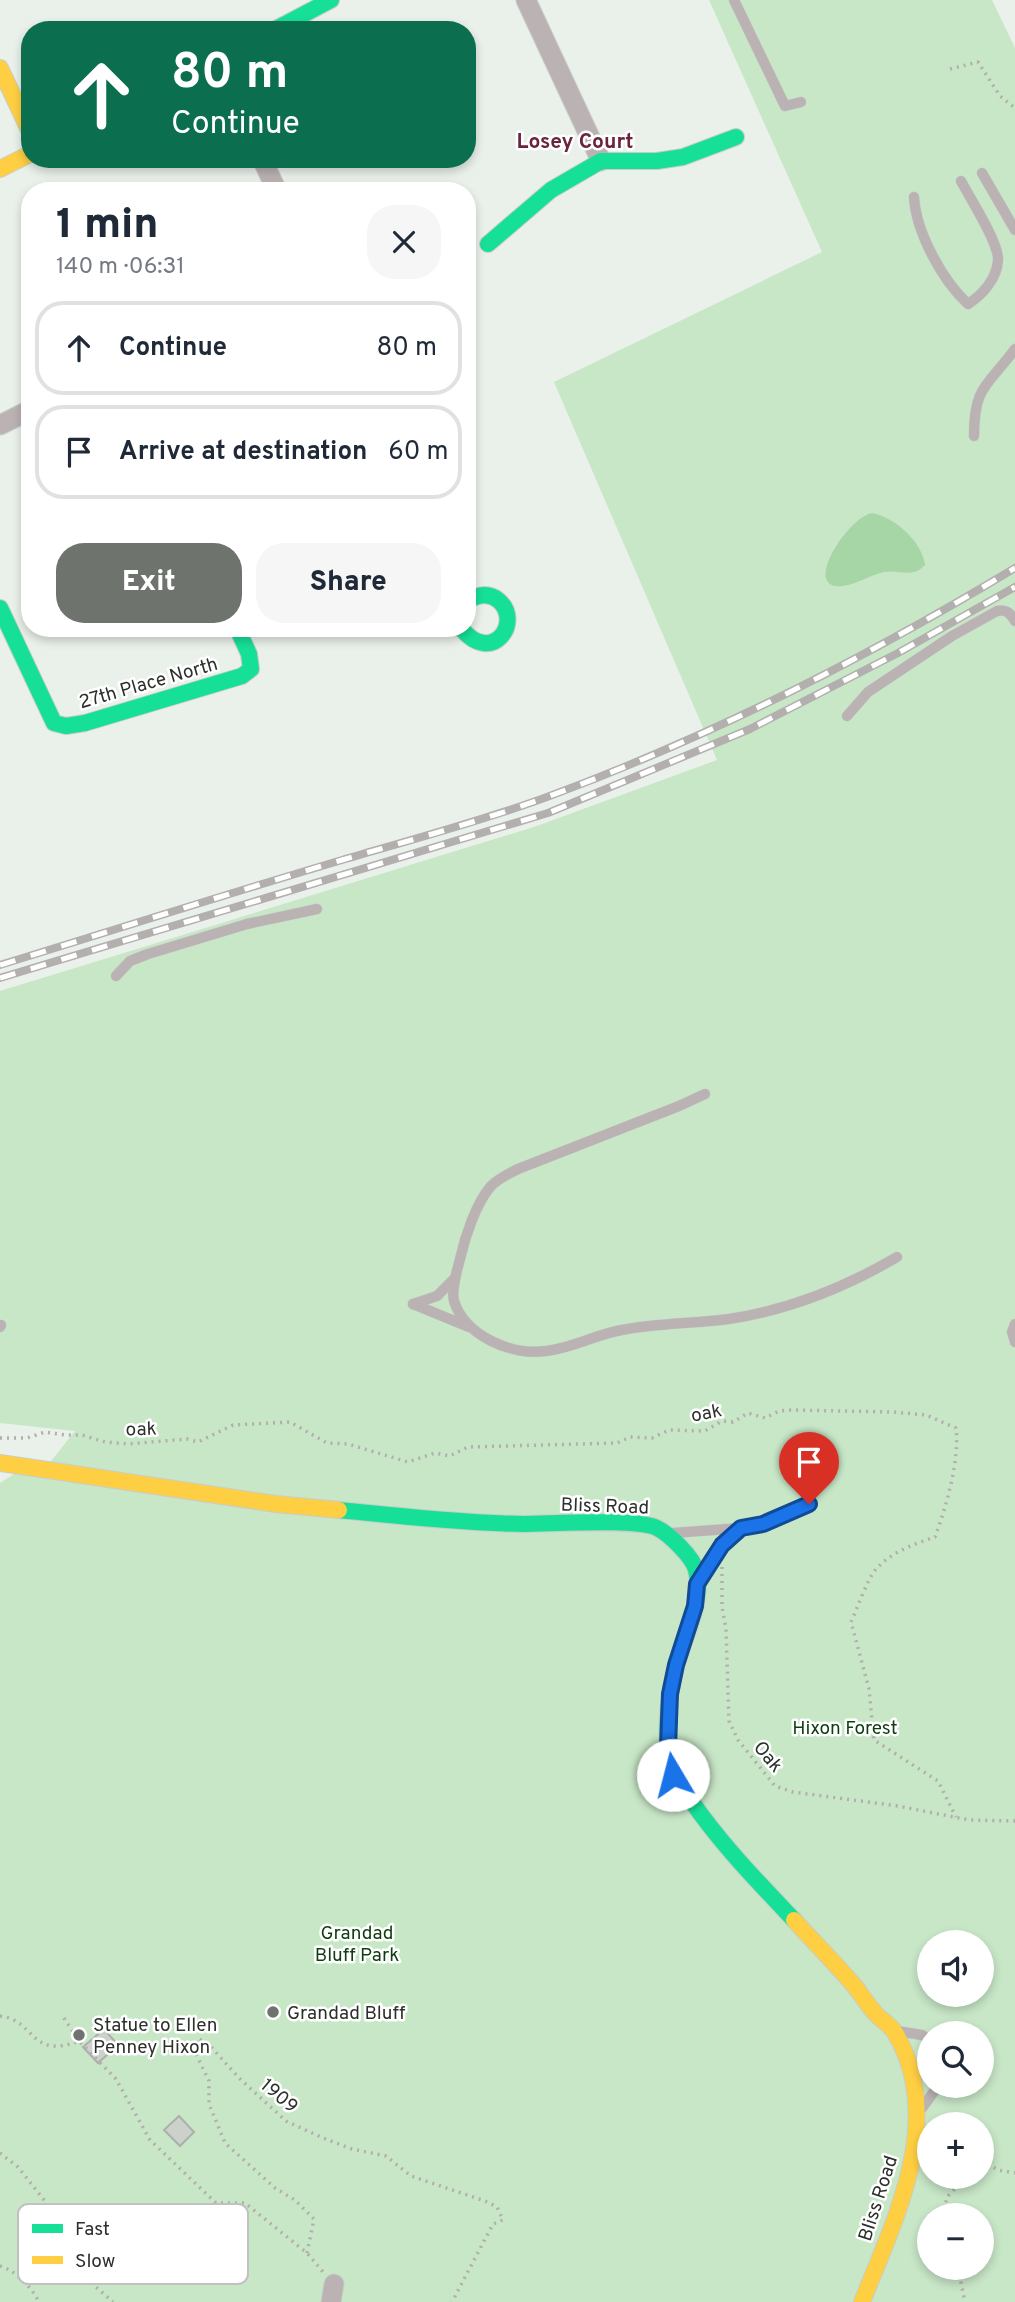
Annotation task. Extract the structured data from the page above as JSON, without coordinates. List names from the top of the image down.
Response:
{
  "streets": {
    "street": ["27th Place North", "Bliss Road"],
    "path": ["oak", "Oak", "1909"]
  },
  "crossings": [
    ["oak", "Oak"]
  ],
  "districts": ["Losey Court"],
  "parks": ["Hixon Forest", "Grandad Bluff Park"],
  "places": ["Grandad Bluff", "Statue to Ellen Penney Hixon"],
  "legend": ["Fast", "Slow"],
  "page": {
    "turn": ["80 m", "Continue"],
    "heading": ["1 min", "140 m · 06:31"],
    "list": [
      {
        "name": "Continue",
        "value": "80 m"
      },
      {
        "name": "Arrive at destination",
        "value": "60 m"
      }
    ],
    "buttons": ["Exit", "Share"],
    "map_buttons": ["+", "−"]
  }
}
